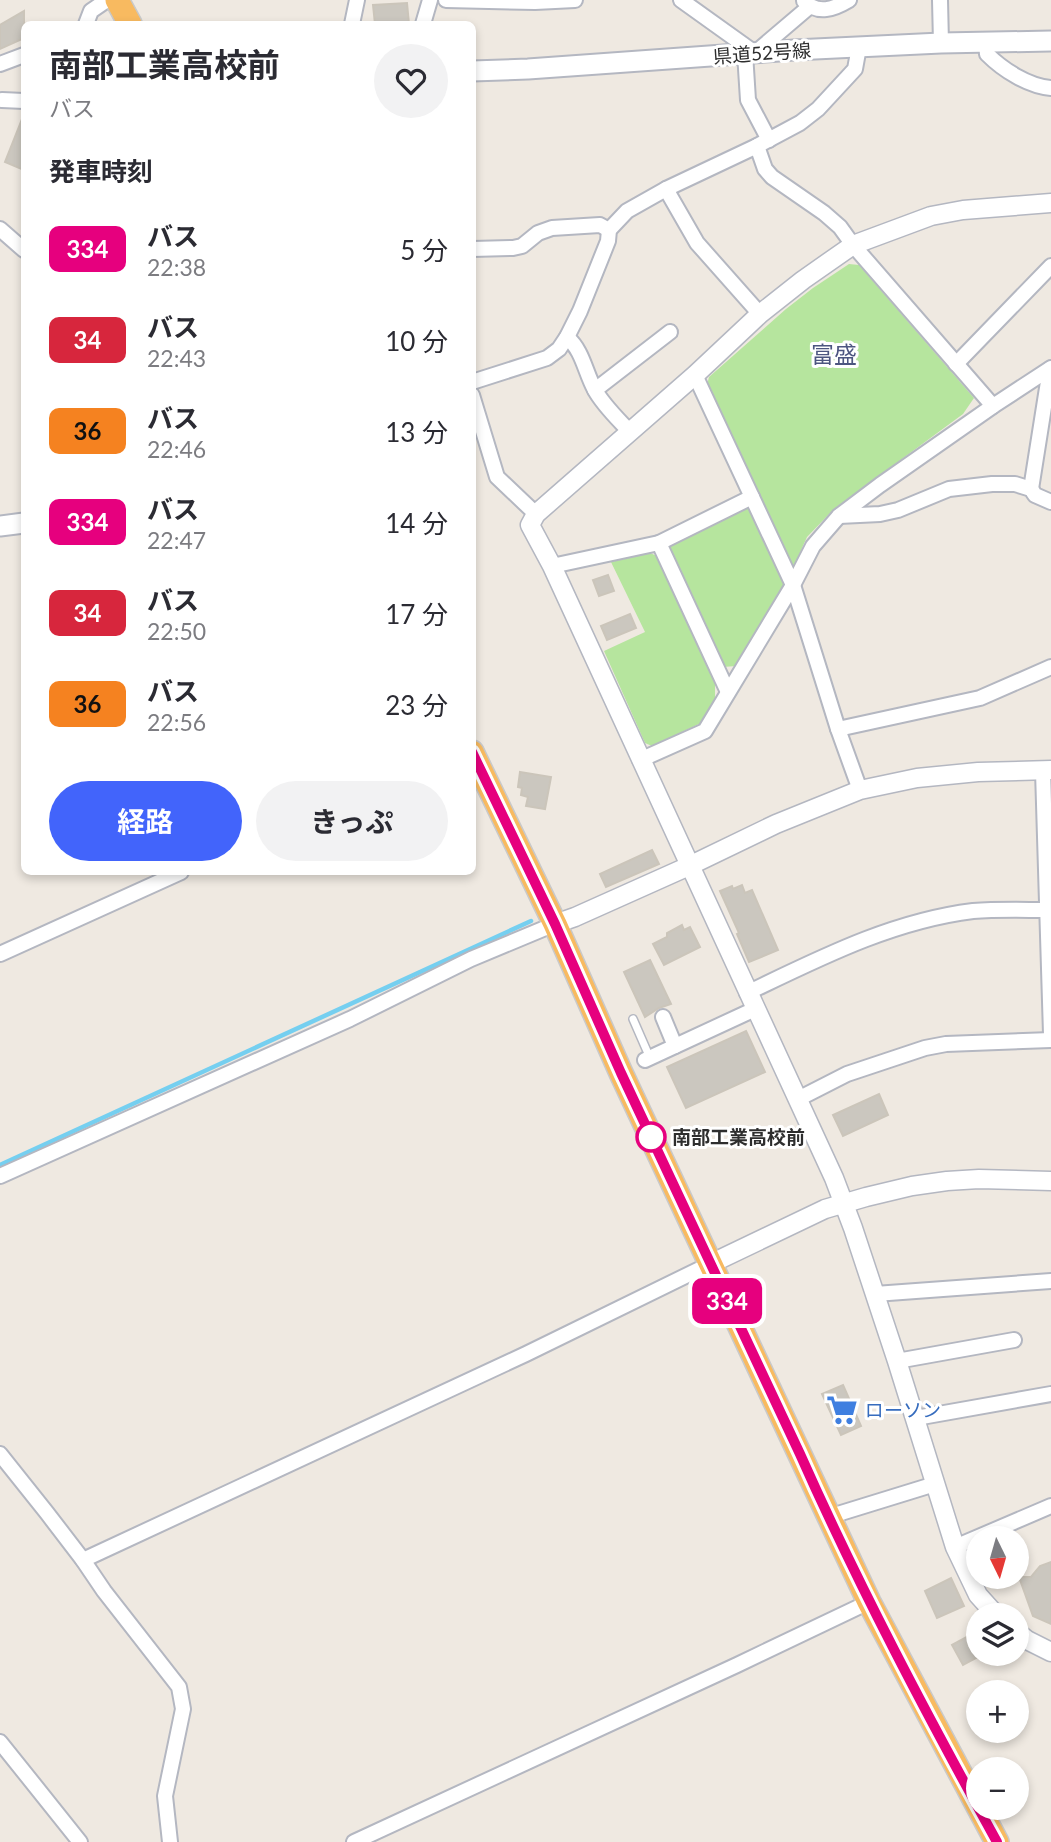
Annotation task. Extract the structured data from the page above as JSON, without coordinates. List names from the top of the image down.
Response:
{
  "streets": {
    "main road": ["県道52号線"]
  },
  "districts": ["富盛"],
  "places": {
    "other": ["南部工業高校前"],
    "supermarket": ["ローソン"]
  },
  "lines": ["bus line 334"],
  "north": "bottom",
  "page": {
    "on_map": "334",
    "heading": [
      ["南部工業高校前", "バス"],
      "発車時刻"
    ],
    "list": [
      {
        "mark": "334",
        "name": "バス",
        "note": "22:38",
        "value": "5 分"
      },
      {
        "mark": "34",
        "name": "バス",
        "note": "22:43",
        "value": "10 分"
      },
      {
        "mark": "36",
        "name": "バス",
        "note": "22:46",
        "value": "13 分"
      },
      {
        "mark": "334",
        "name": "バス",
        "note": "22:47",
        "value": "14 分"
      },
      {
        "mark": "34",
        "name": "バス",
        "note": "22:50",
        "value": "17 分"
      },
      {
        "mark": "36",
        "name": "バス",
        "note": "22:56",
        "value": "23 分"
      }
    ],
    "buttons": ["経路", "きっぷ"],
    "map_buttons": ["+", "−"]
  }
}
